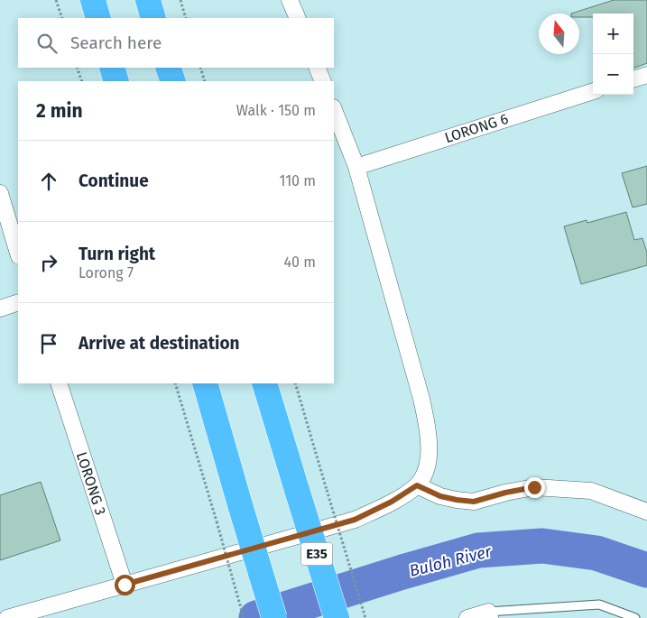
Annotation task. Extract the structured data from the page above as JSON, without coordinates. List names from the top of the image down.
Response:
{
  "streets": {
    "highway": ["E35"],
    "street": ["LORONG 6", "LORONG 3"]
  },
  "water": ["Buloh River"],
  "north": "top",
  "page": {
    "map_buttons": ["+", "−"],
    "search": "Search here",
    "heading": ["2 min", "Walk · 150 m"],
    "list": [
      ["Continue", "110 m"],
      ["Turn right", "Lorong 7", "40 m"],
      "Arrive at destination"
    ]
  }
}
